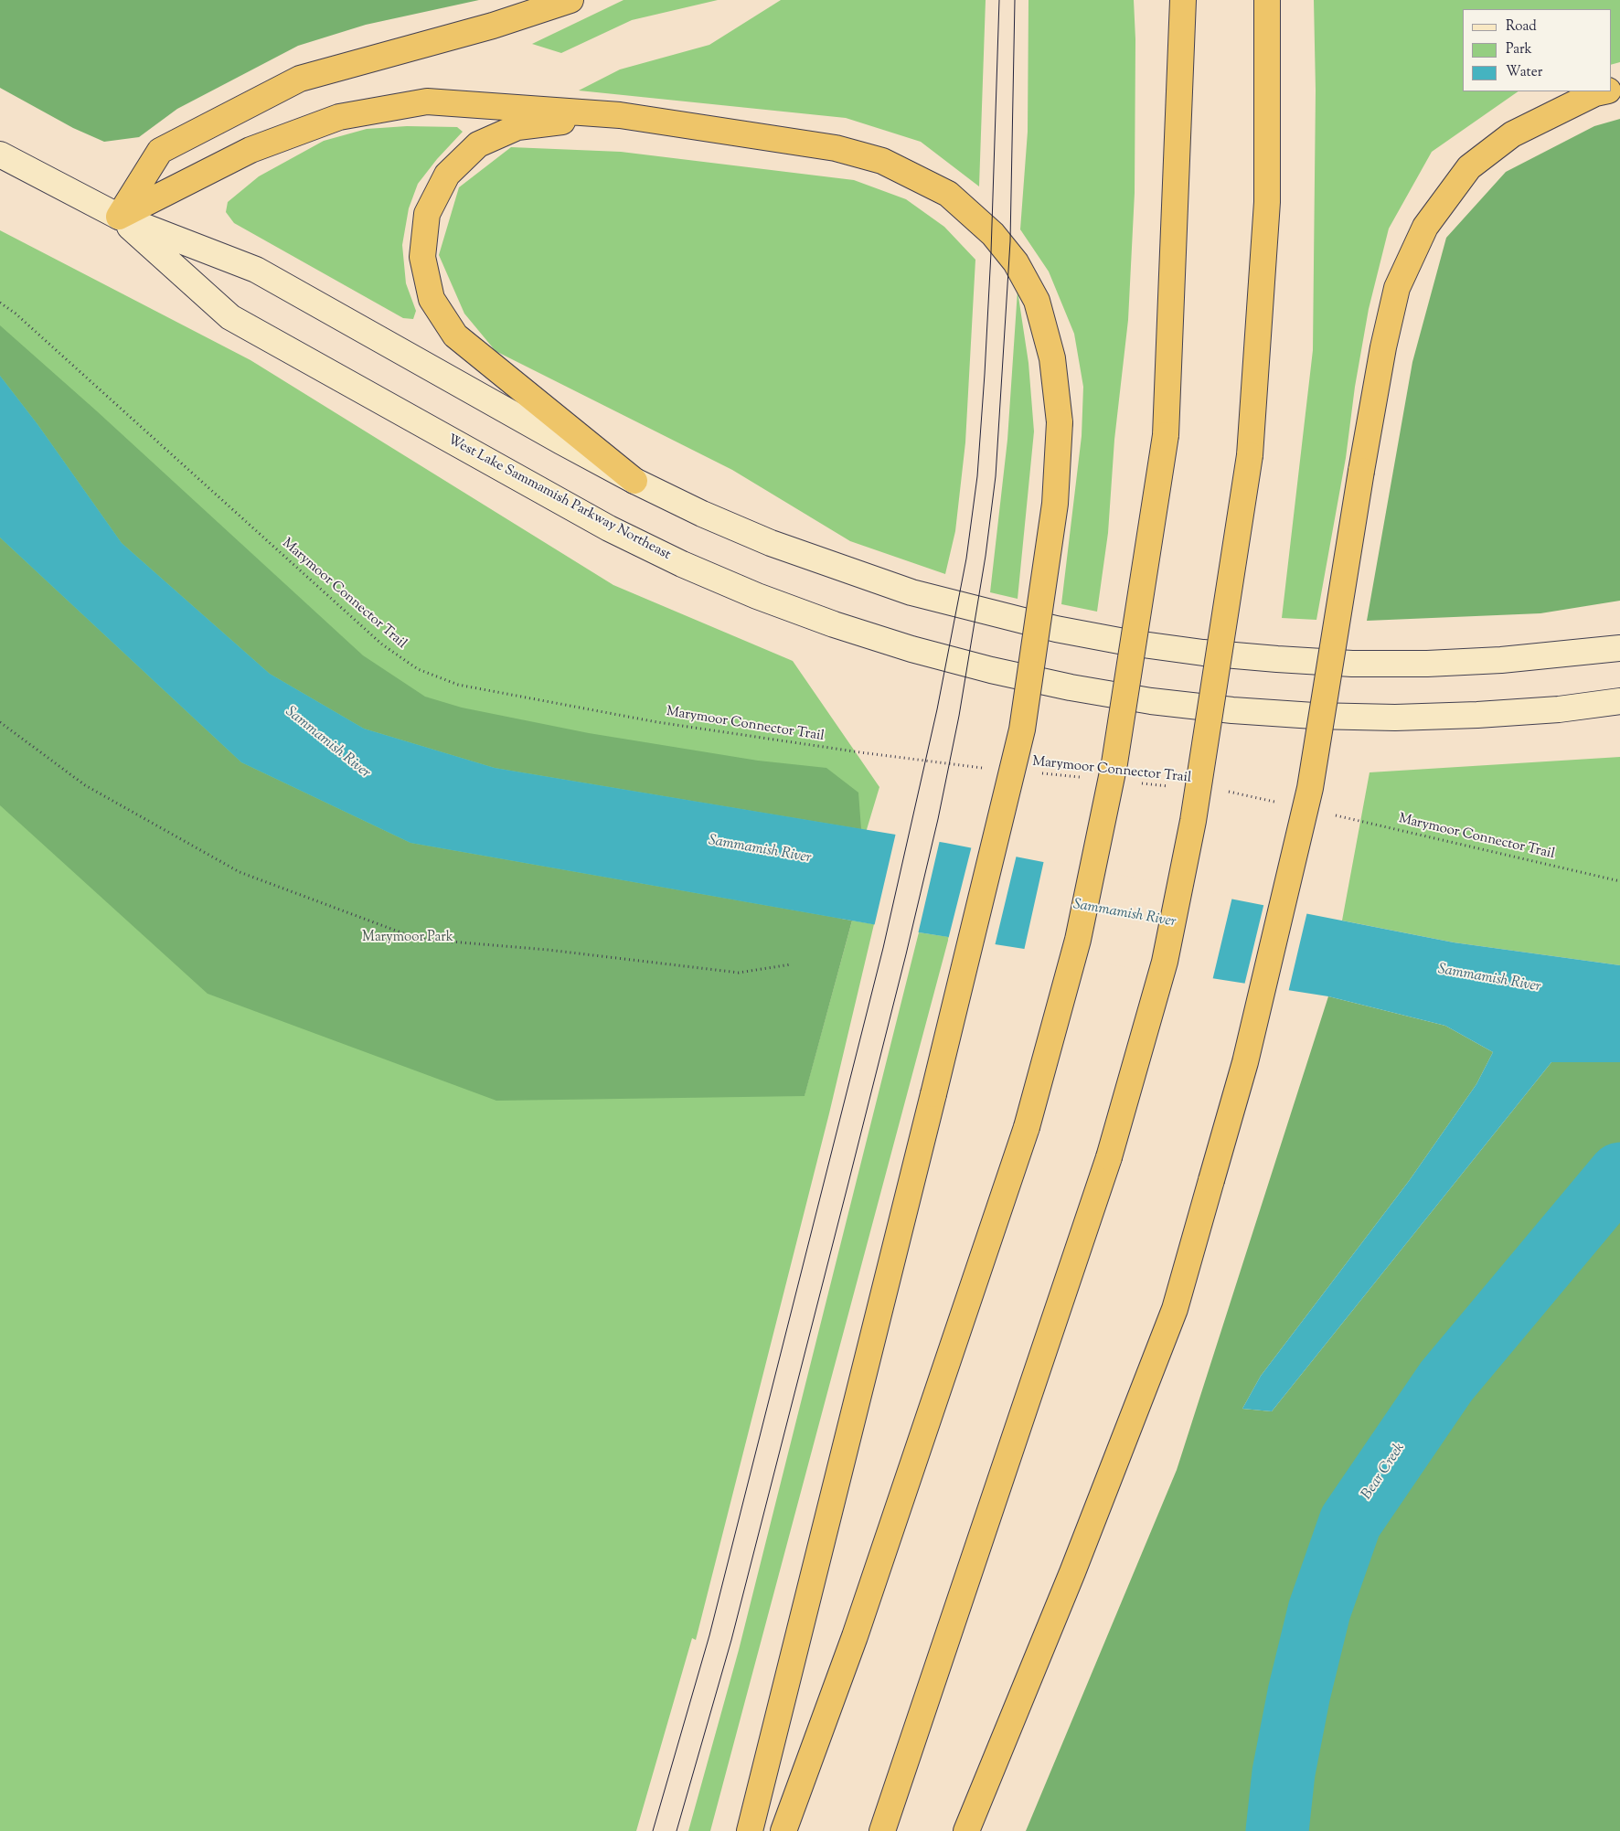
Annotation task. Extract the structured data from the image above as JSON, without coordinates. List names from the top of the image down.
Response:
{
  "streets": {
    "main road": ["West Lake Sammamish Parkway Northeast"],
    "path": ["Marymoor Connector Trail"]
  },
  "water": ["Sammamish River", "Bear Creek"],
  "parks": ["Marymoor Park"],
  "legend": ["Road", "Park", "Water"]
}
